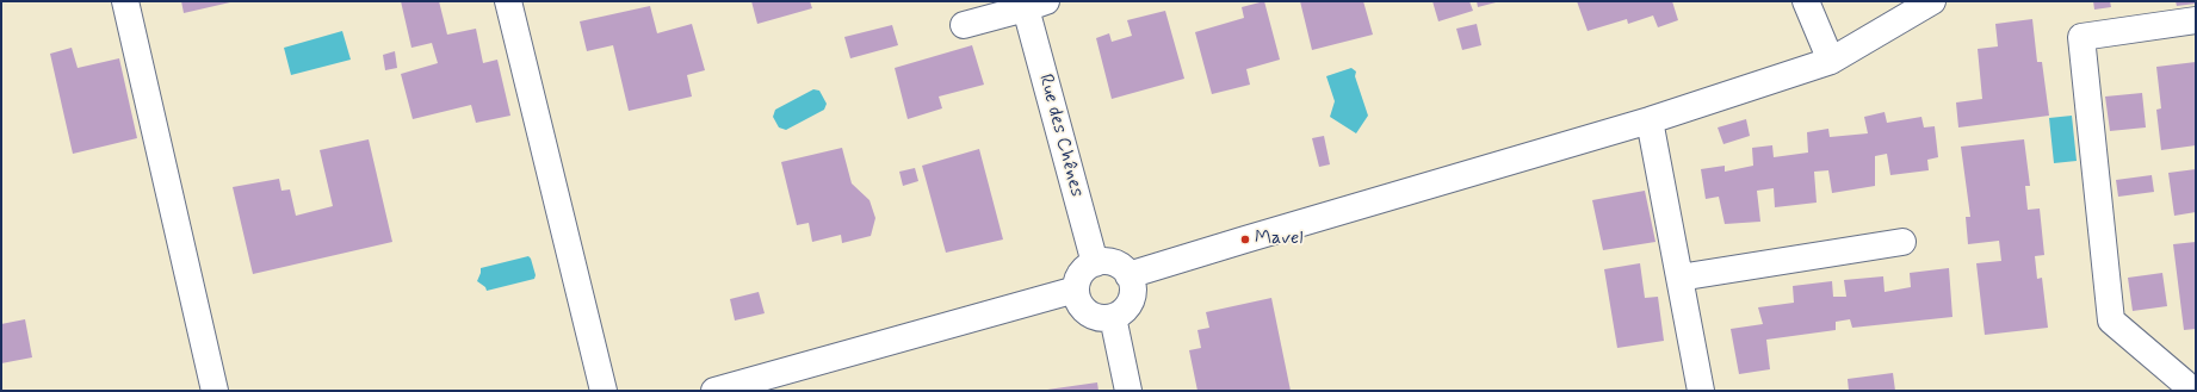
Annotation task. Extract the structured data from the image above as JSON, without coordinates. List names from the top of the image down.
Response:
{
  "streets": {
    "street": ["Rue des Chênes"]
  },
  "places": ["Mavel"]
}
